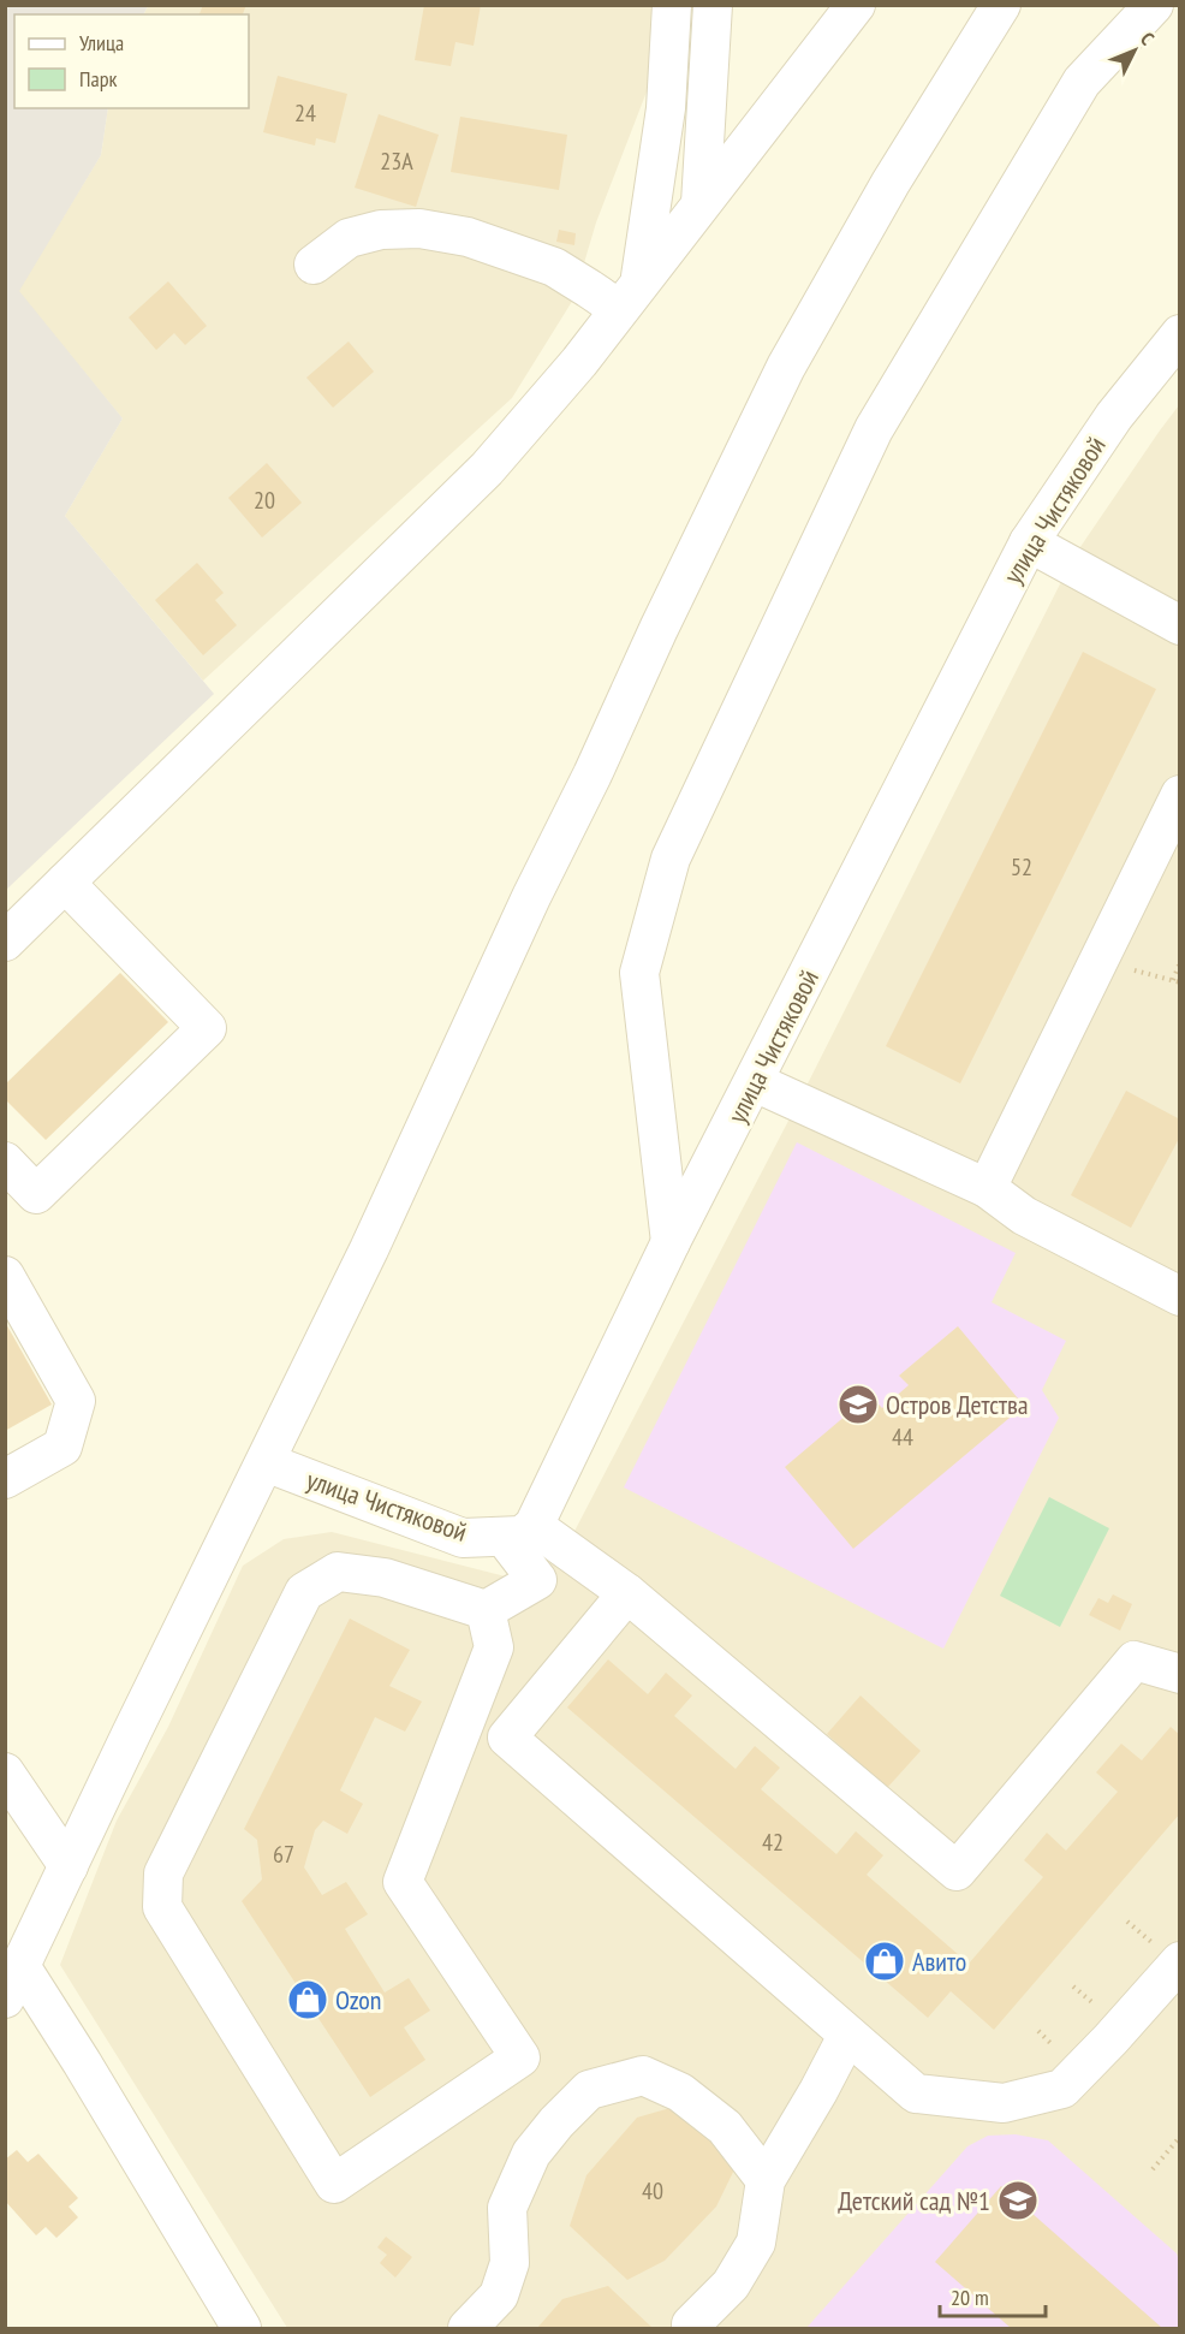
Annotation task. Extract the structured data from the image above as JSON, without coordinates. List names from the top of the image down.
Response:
{
  "streets": {
    "street": ["улица Чистяковой"]
  },
  "places": {
    "school or university": ["Остров Детства", "Детский сад №1"],
    "shop": ["Авито", "Ozon"]
  },
  "house_numbers": [
    "24",
    "23А",
    "20",
    "52",
    "44",
    "42",
    "67",
    "40"
  ],
  "legend": ["Улица", "Парк"],
  "scale_bar": "20 m",
  "north": "top right"
}
